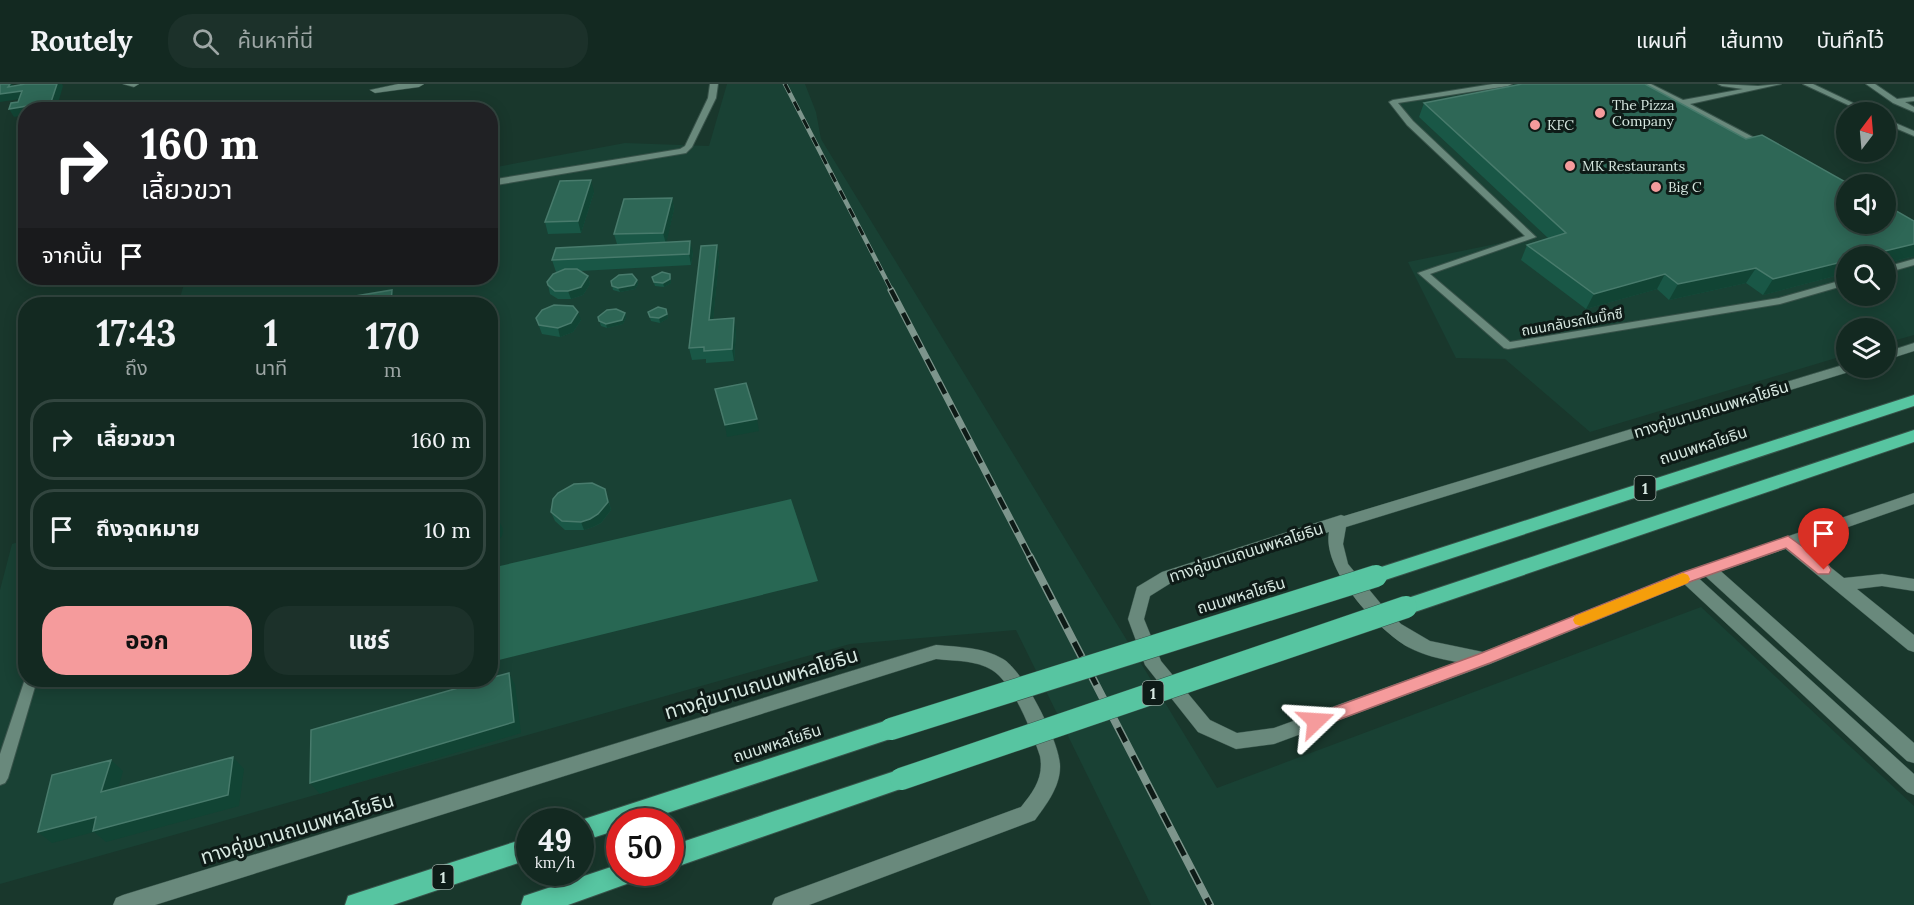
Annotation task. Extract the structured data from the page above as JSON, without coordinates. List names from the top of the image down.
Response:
{
  "streets": {
    "highway": ["ถนนพหลโยธิน", "1"],
    "main road": ["ทางคู่ขนานถนนพหลโยธิน"],
    "lane": ["ถนนกลับรถในบิ๊กซี"]
  },
  "places": [
    "The Pizza Company",
    "KFC",
    "MK Restaurants",
    "Big C"
  ],
  "north": "top",
  "page": {
    "header": "Routely",
    "search": "ค้นหาที่นี่",
    "nav": ["แผนที่", "เส้นทาง", "บันทึกไว้"],
    "turn": ["160 m", "เลี้ยวขวา"],
    "then": "จากนั้น",
    "eta": [
      "17:43",
      "ถึง",
      "1",
      "นาที",
      "170",
      "m"
    ],
    "list": [
      {
        "name": "เลี้ยวขวา",
        "value": "160 m"
      },
      {
        "name": "ถึงจุดหมาย",
        "value": "10 m"
      }
    ],
    "buttons": ["ออก", "แชร์"],
    "speed": "49 km/h",
    "limit": "50"
  }
}
